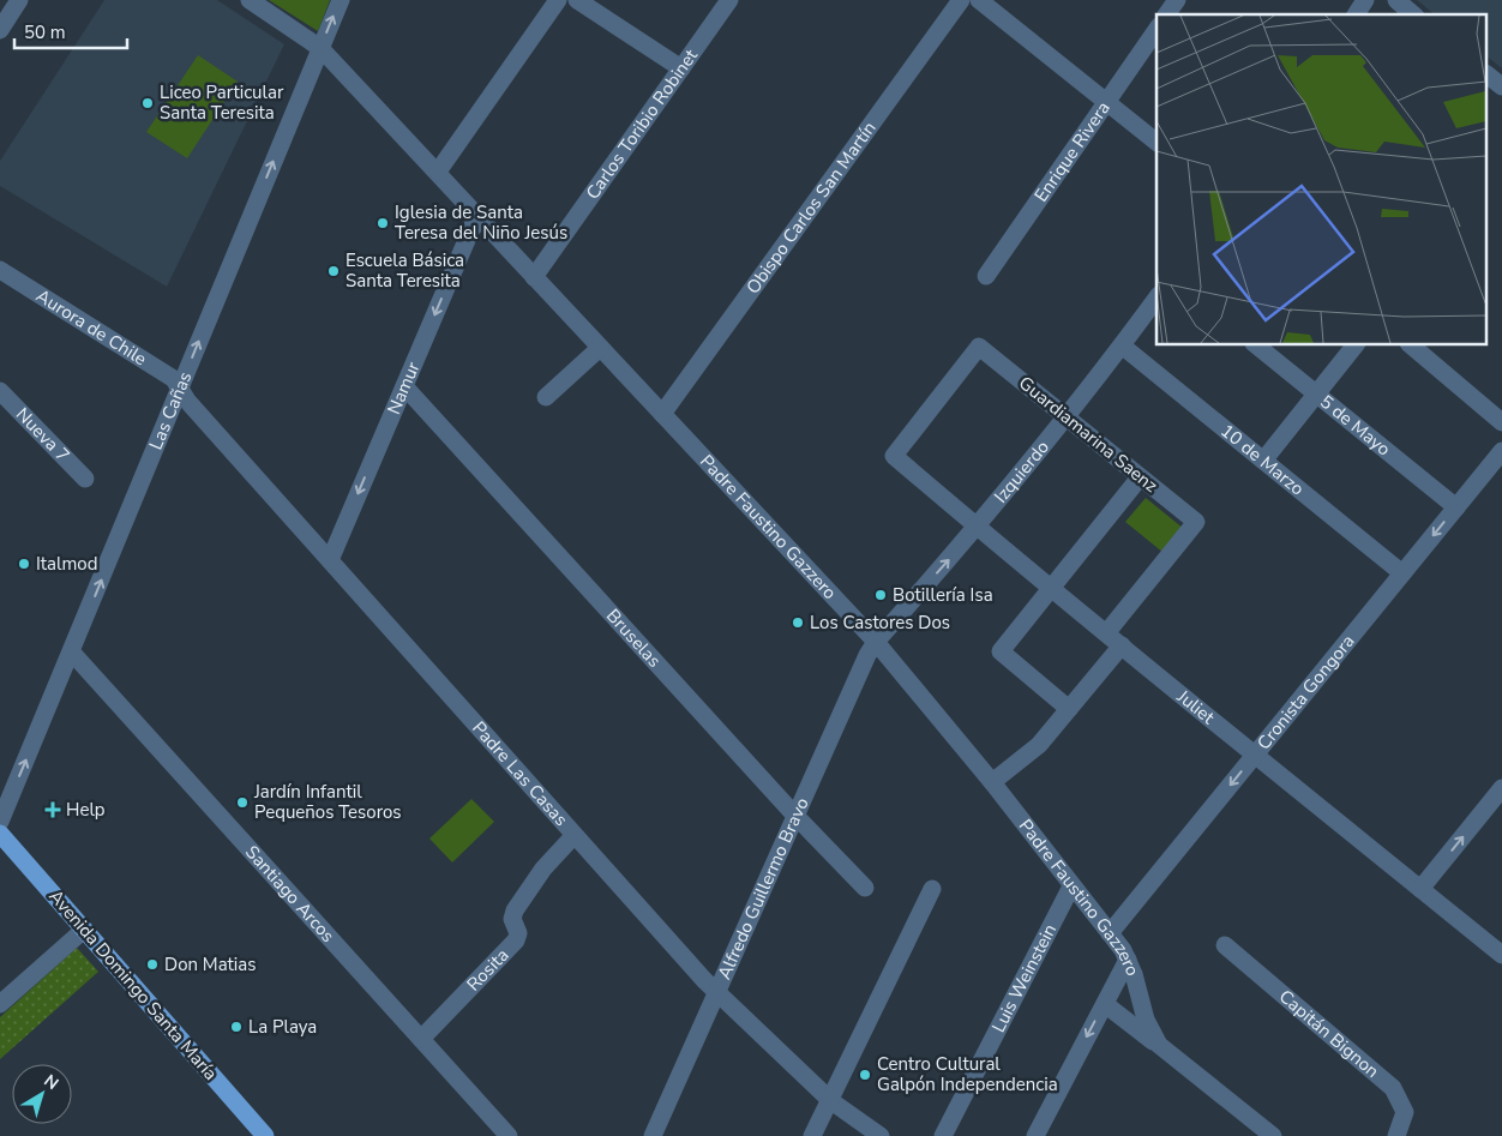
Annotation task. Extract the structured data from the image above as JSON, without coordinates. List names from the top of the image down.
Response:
{
  "streets": {
    "main road": ["Avenida Domingo Santa María"],
    "street": [
      "Carlos Toribio Robinet",
      "Enrique Rivera",
      "Obispo Carlos San Martín",
      "Aurora de Chile",
      "Namur",
      "Las Cañas",
      "5 de Mayo",
      "Guardiamarina Saenz",
      "Nueva 7",
      "10 de Marzo",
      "Izquierdo",
      "Padre Faustino Gazzero",
      "Bruselas",
      "Cronista Gongora",
      "Juliet",
      "Padre Las Casas",
      "Alfredo Guillermo Bravo",
      "Santiago Arcos",
      "Rosita",
      "Luis Weinstein",
      "Capitán Bignon"
    ]
  },
  "crossings": [
    ["Carlos Toribio Robinet", "Padre Faustino Gazzero"],
    ["Obispo Carlos San Martín", "Padre Faustino Gazzero"],
    ["Aurora de Chile", "Las Cañas"],
    ["Aurora de Chile", "Padre Las Casas"],
    ["Namur", "Padre Faustino Gazzero"],
    ["Namur", "Bruselas"],
    ["Namur", "Padre Las Casas"],
    ["Las Cañas", "Padre Faustino Gazzero"],
    ["Las Cañas", "Padre Las Casas"],
    ["Las Cañas", "Santiago Arcos"],
    ["5 de Mayo", "Cronista Gongora"],
    ["Guardiamarina Saenz", "Izquierdo"],
    ["Guardiamarina Saenz", "Juliet"],
    ["10 de Marzo", "Izquierdo"],
    ["10 de Marzo", "Cronista Gongora"],
    ["Izquierdo", "Padre Faustino Gazzero"],
    ["Izquierdo", "Juliet"],
    ["Izquierdo", "Alfredo Guillermo Bravo"],
    ["Padre Faustino Gazzero", "Cronista Gongora"],
    ["Padre Faustino Gazzero", "Alfredo Guillermo Bravo"],
    ["Padre Faustino Gazzero", "Luis Weinstein"],
    ["Bruselas", "Alfredo Guillermo Bravo"],
    ["Cronista Gongora", "Juliet"],
    ["Padre Las Casas", "Alfredo Guillermo Bravo"],
    ["Padre Las Casas", "Rosita"],
    ["Santiago Arcos", "Rosita"]
  ],
  "one_way": ["Namur", "Las Cañas", "Cronista Gongora"],
  "places": {
    "other": [
      "Liceo Particular Santa Teresita",
      "Iglesia de Santa Teresa del Niño Jesús",
      "Escuela Básica Santa Teresita",
      "Italmod",
      "Botillería Isa",
      "Los Castores Dos",
      "Jardín Infantil Pequeños Tesoros",
      "Don Matias",
      "La Playa",
      "Centro Cultural Galpón Independencia"
    ],
    "health": ["Help"]
  },
  "scale_bar": "50 m",
  "north": "top right"
}
